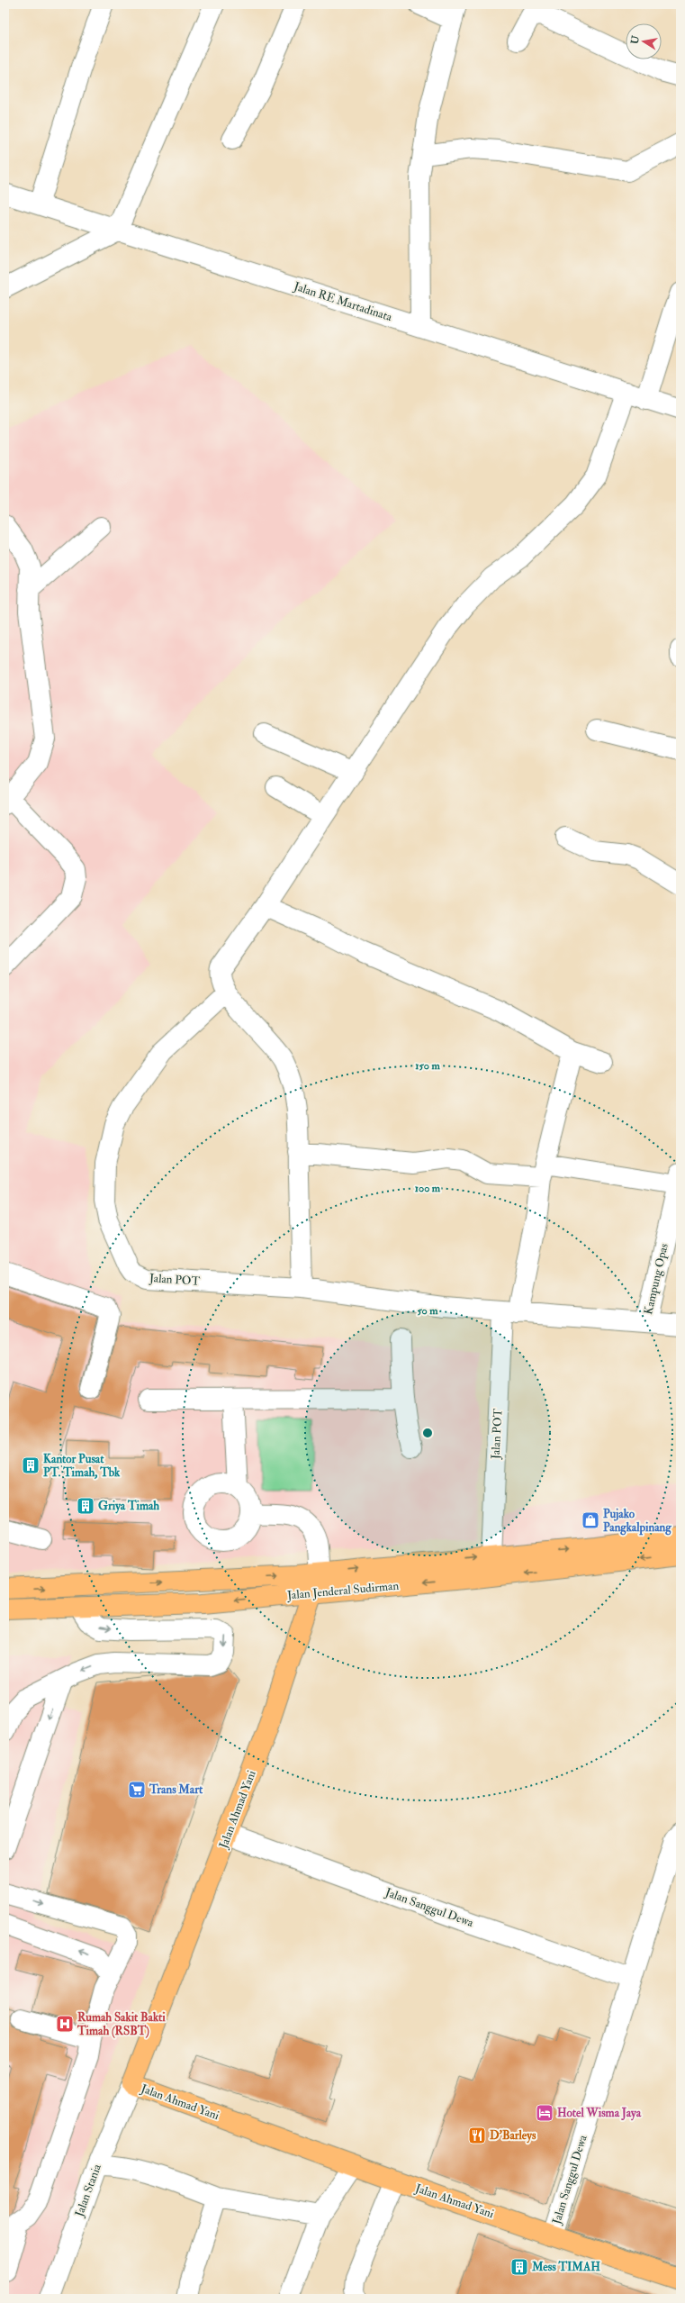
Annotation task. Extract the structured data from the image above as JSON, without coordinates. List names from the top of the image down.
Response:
{
  "streets": {
    "main road": ["Jalan Jenderal Sudirman", "Jalan Ahmad Yani"],
    "street": [
      "Jalan RE Martadinata",
      "Kampung Opas",
      "Jalan POT",
      "Jalan Sanggul Dewa",
      "Jalan Stania"
    ]
  },
  "crossings": [
    ["Kampung Opas", "Jalan POT"],
    ["Jalan POT", "Jalan Jenderal Sudirman"],
    ["Jalan Jenderal Sudirman", "Jalan Ahmad Yani"],
    ["Jalan Ahmad Yani", "Jalan Sanggul Dewa"],
    ["Jalan Ahmad Yani", "Jalan Stania"]
  ],
  "places": {
    "building": ["Kantor Pusat PT. Timah, Tbk", "Griya Timah", "Mess TIMAH"],
    "shop": ["Pujako Pangkalpinang"],
    "supermarket": ["Trans Mart"],
    "hospital": ["Rumah Sakit Bakti Timah (RSBT)"],
    "hotel": ["Hotel Wisma Jaya"],
    "restaurant": ["D'Barleys"]
  },
  "north": "left",
  "rings": ["150 m", "100 m", "50 m"]
}
